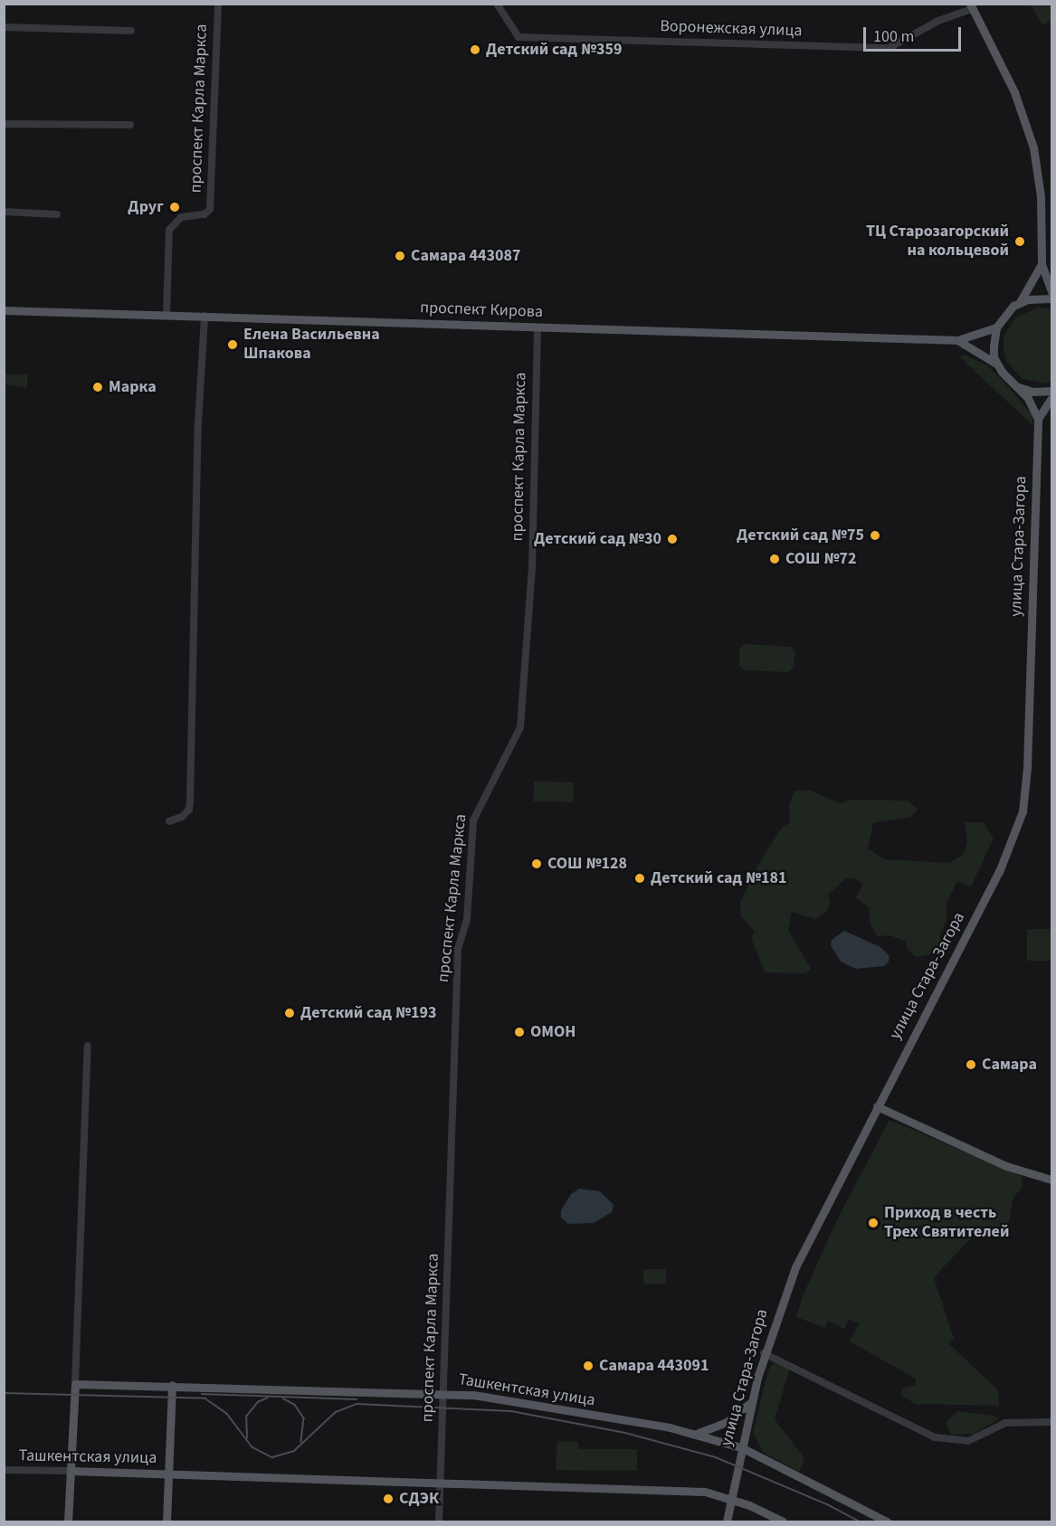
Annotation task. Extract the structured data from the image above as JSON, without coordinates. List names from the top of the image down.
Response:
{
  "streets": {
    "main road": ["проспект Кирова", "улица Стара-Загора", "Ташкентская улица"],
    "street": ["Воронежская улица", "проспект Карла Маркса"]
  },
  "crossings": [
    ["проспект Карла Маркса", "проспект Кирова"],
    ["проспект Карла Маркса", "Ташкентская улица"],
    ["улица Стара-Загора", "Ташкентская улица"]
  ],
  "places": [
    "Детский сад №359",
    "Друг",
    "ТЦ Старозагорский на кольцевой",
    "Самара 443087",
    "Елена Васильевна Шпакова",
    "Марка",
    "Детский сад №75",
    "Детский сад №30",
    "СОШ №72",
    "СОШ №128",
    "Детский сад №181",
    "Детский сад №193",
    "ОМОН",
    "Самара",
    "Приход в честь Трех Святителей",
    "Самара 443091",
    "СДЭК"
  ],
  "scale_bar": "100 m"
}
